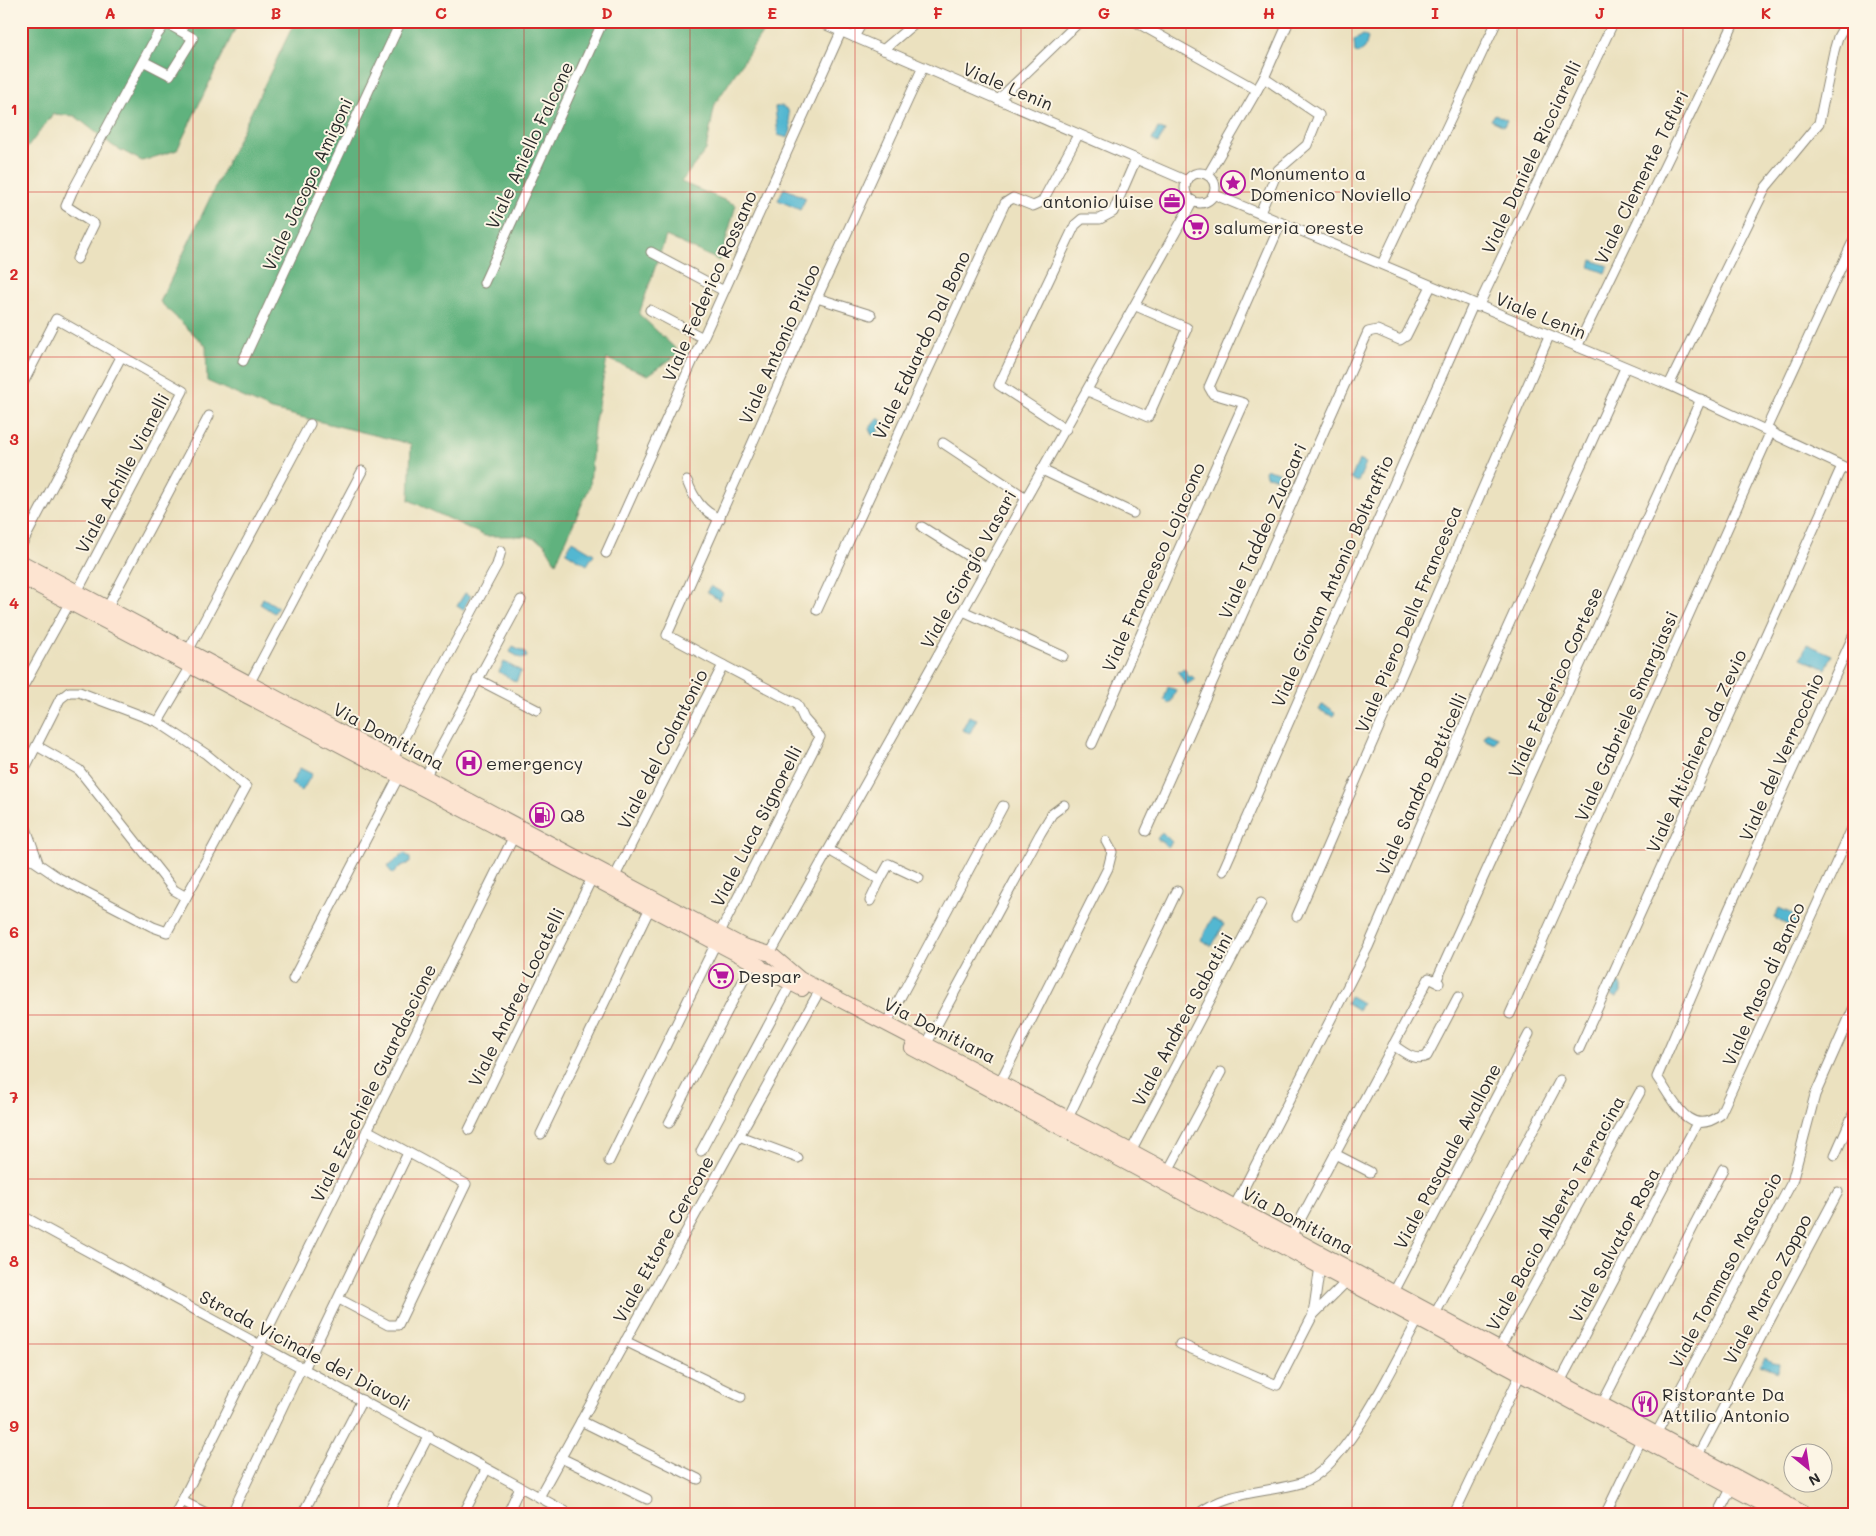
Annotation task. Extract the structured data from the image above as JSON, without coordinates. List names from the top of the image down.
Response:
{
  "streets": {
    "main road": ["Via Domitiana"],
    "street": [
      "Viale Lenin",
      "Viale Aniello Falcone",
      "Viale Daniele Ricciarelli",
      "Viale Clemente Tafuri",
      "Viale Jacopo Amigoni",
      "Viale Federico Rossano",
      "Viale Antonio Pitloo",
      "Viale Eduardo Dal Bono",
      "Viale Achille Vianelli",
      "Viale Taddeo Zuccari",
      "Viale Francesco Lojacono",
      "Viale Giorgio Vasari",
      "Viale Giovan Antonio Boltraffio",
      "Viale Piero Della Francesca",
      "Viale Federico Cortese",
      "Viale Gabriele Smargiassi",
      "Viale del Colantonio",
      "Viale Altichiero da Zevio",
      "Viale del Verrocchio",
      "Viale Sandro Botticelli",
      "Viale Luca Signorelli",
      "Viale Maso di Banco",
      "Viale Andrea Locatelli",
      "Viale Andrea Sabatini",
      "Viale Ezechiele Guardascione",
      "Viale Pasquale Avallone",
      "Viale Bacio Alberto Terracina",
      "Viale Ettore Cercone",
      "Viale Salvator Rosa",
      "Viale Tommaso Masaccio",
      "Viale Marco Zoppo",
      "Strada Vicinale dei Diavoli"
    ]
  },
  "crossings": [
    ["Viale Lenin", "Viale Daniele Ricciarelli"],
    ["Viale Lenin", "Viale Clemente Tafuri"],
    ["Viale Lenin", "Viale Federico Rossano"],
    ["Viale Lenin", "Viale Antonio Pitloo"],
    ["Viale Lenin", "Viale Eduardo Dal Bono"],
    ["Viale Lenin", "Viale Taddeo Zuccari"],
    ["Viale Lenin", "Viale Francesco Lojacono"],
    ["Viale Lenin", "Viale Giorgio Vasari"],
    ["Viale Lenin", "Viale Giovan Antonio Boltraffio"],
    ["Viale Lenin", "Viale Piero Della Francesca"],
    ["Viale Lenin", "Viale Federico Cortese"],
    ["Viale Lenin", "Viale Gabriele Smargiassi"],
    ["Viale Lenin", "Viale Altichiero da Zevio"],
    ["Viale Lenin", "Viale Sandro Botticelli"],
    ["Viale Daniele Ricciarelli", "Viale Giovan Antonio Boltraffio"],
    ["Viale Antonio Pitloo", "Viale del Colantonio"],
    ["Viale Achille Vianelli", "Via Domitiana"],
    ["Viale Giorgio Vasari", "Via Domitiana"],
    ["Via Domitiana", "Viale del Colantonio"],
    ["Via Domitiana", "Viale Sandro Botticelli"],
    ["Via Domitiana", "Viale Luca Signorelli"],
    ["Via Domitiana", "Viale Andrea Locatelli"],
    ["Via Domitiana", "Viale Andrea Sabatini"],
    ["Via Domitiana", "Viale Ezechiele Guardascione"],
    ["Via Domitiana", "Viale Pasquale Avallone"],
    ["Via Domitiana", "Viale Bacio Alberto Terracina"],
    ["Via Domitiana", "Viale Ettore Cercone"],
    ["Via Domitiana", "Viale Salvator Rosa"],
    ["Via Domitiana", "Viale Tommaso Masaccio"],
    ["Via Domitiana", "Viale Marco Zoppo"],
    ["Viale del Colantonio", "Viale Luca Signorelli"],
    ["Viale del Verrocchio", "Viale Maso di Banco"],
    ["Viale del Verrocchio", "Viale Salvator Rosa"],
    ["Viale Maso di Banco", "Viale Salvator Rosa"],
    ["Viale Ezechiele Guardascione", "Strada Vicinale dei Diavoli"],
    ["Viale Ettore Cercone", "Strada Vicinale dei Diavoli"]
  ],
  "places": {
    "place": ["Monumento a Domenico Noviello"],
    "office": ["antonio luise"],
    "supermarket": ["salumeria oreste", "Despar"],
    "hospital": ["emergency"],
    "fuel station": ["Q8"],
    "restaurant": ["Ristorante Da Attilio Antonio"]
  },
  "north": "bottom right",
  "grid": {
    "columns": [
      "A",
      "B",
      "C",
      "D",
      "E",
      "F",
      "G",
      "H",
      "I",
      "J",
      "K"
    ],
    "rows": [
      "1",
      "2",
      "3",
      "4",
      "5",
      "6",
      "7",
      "8",
      "9"
    ]
  }
}
